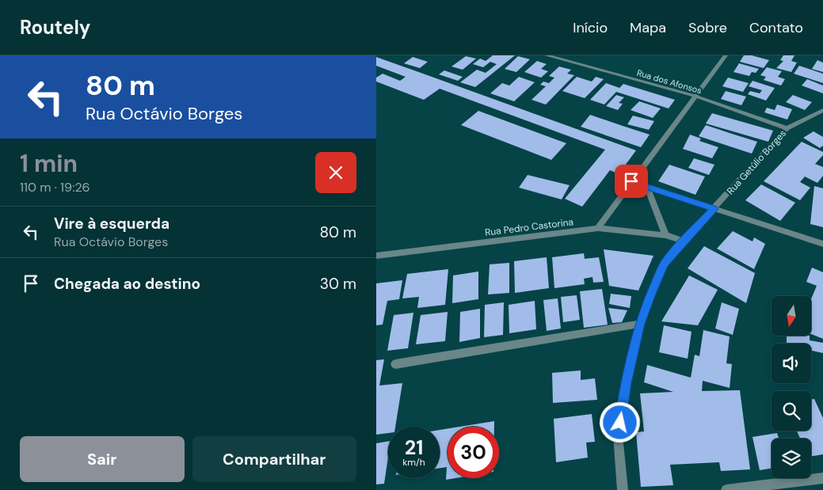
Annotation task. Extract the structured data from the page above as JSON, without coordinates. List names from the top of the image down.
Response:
{
  "streets": {
    "street": ["Rua dos Afonsos", "Rua Getúlio Borges", "Rua Pedro Castorina"]
  },
  "crossings": [
    ["Rua dos Afonsos", "Rua Getúlio Borges"],
    ["Rua Getúlio Borges", "Rua Pedro Castorina"]
  ],
  "north": "bottom",
  "page": {
    "header": "Routely",
    "nav": [
      "Início",
      "Mapa",
      "Sobre",
      "Contato"
    ],
    "turn": ["80 m", "Rua Octávio Borges"],
    "heading": ["1 min", "110 m · 19:26"],
    "list": [
      {
        "name": "Vire à esquerda",
        "note": "Rua Octávio Borges",
        "value": "80 m"
      },
      {
        "name": "Chegada ao destino",
        "value": "30 m"
      }
    ],
    "speed": "21 km/h",
    "limit": "30",
    "buttons": ["Sair", "Compartilhar"]
  }
}
